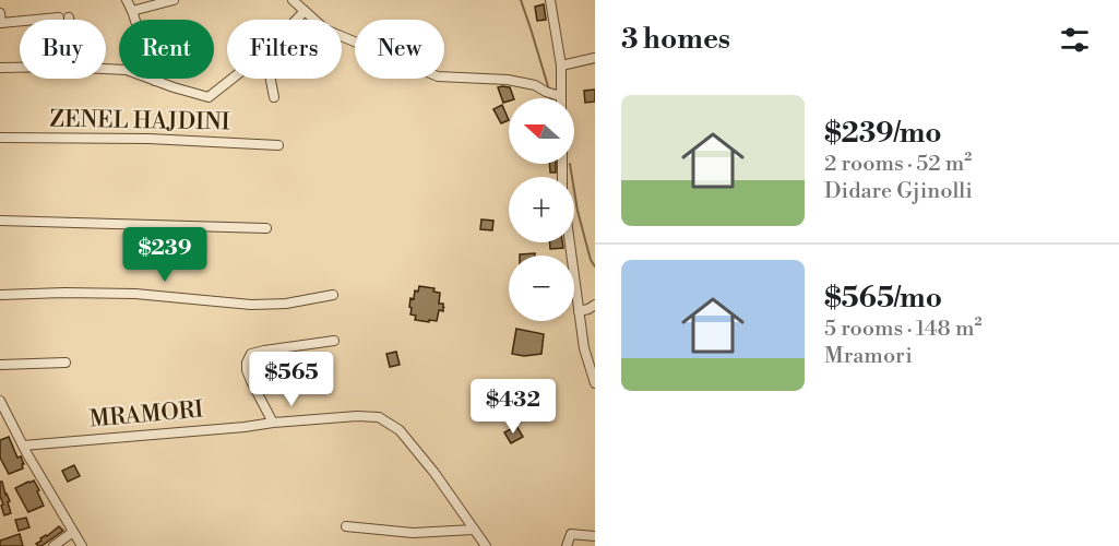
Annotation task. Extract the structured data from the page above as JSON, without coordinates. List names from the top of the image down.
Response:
{
  "streets": {
    "street": ["ZENEL HAJDINI", "MRAMORI"]
  },
  "north": "left",
  "page": {
    "heading": "3 homes",
    "chip": [
      "Buy",
      "Rent",
      "Filters",
      "New"
    ],
    "list": [
      {
        "name": "$239/mo",
        "note": "2 rooms · 52 m² · Didare Gjinolli"
      },
      {
        "name": "$565/mo",
        "note": "5 rooms · 148 m² · Mramori"
      }
    ],
    "map_buttons": ["+", "−"],
    "price": ["$239", "$565", "$432"]
  }
}
